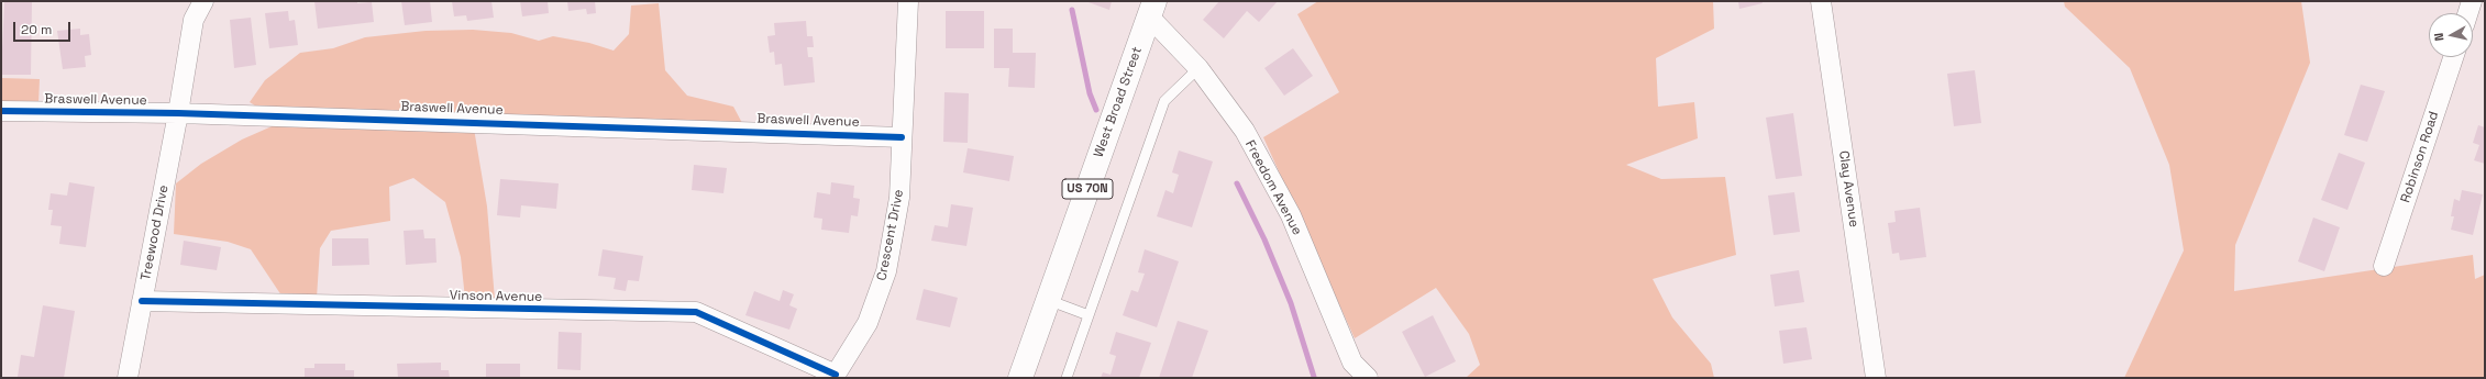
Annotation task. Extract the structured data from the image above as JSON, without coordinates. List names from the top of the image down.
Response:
{
  "streets": {
    "main road": ["West Broad Street", "US 70N"],
    "street": [
      "Braswell Avenue",
      "Robinson Road",
      "Freedom Avenue",
      "Clay Avenue",
      "Treewood Drive",
      "Crescent Drive",
      "Vinson Avenue"
    ]
  },
  "crossings": [
    ["Braswell Avenue", "Treewood Drive"],
    ["Braswell Avenue", "Crescent Drive"],
    ["West Broad Street", "Freedom Avenue"],
    ["Treewood Drive", "Vinson Avenue"],
    ["Crescent Drive", "Vinson Avenue"]
  ],
  "scale_bar": "20 m",
  "north": "left"
}
